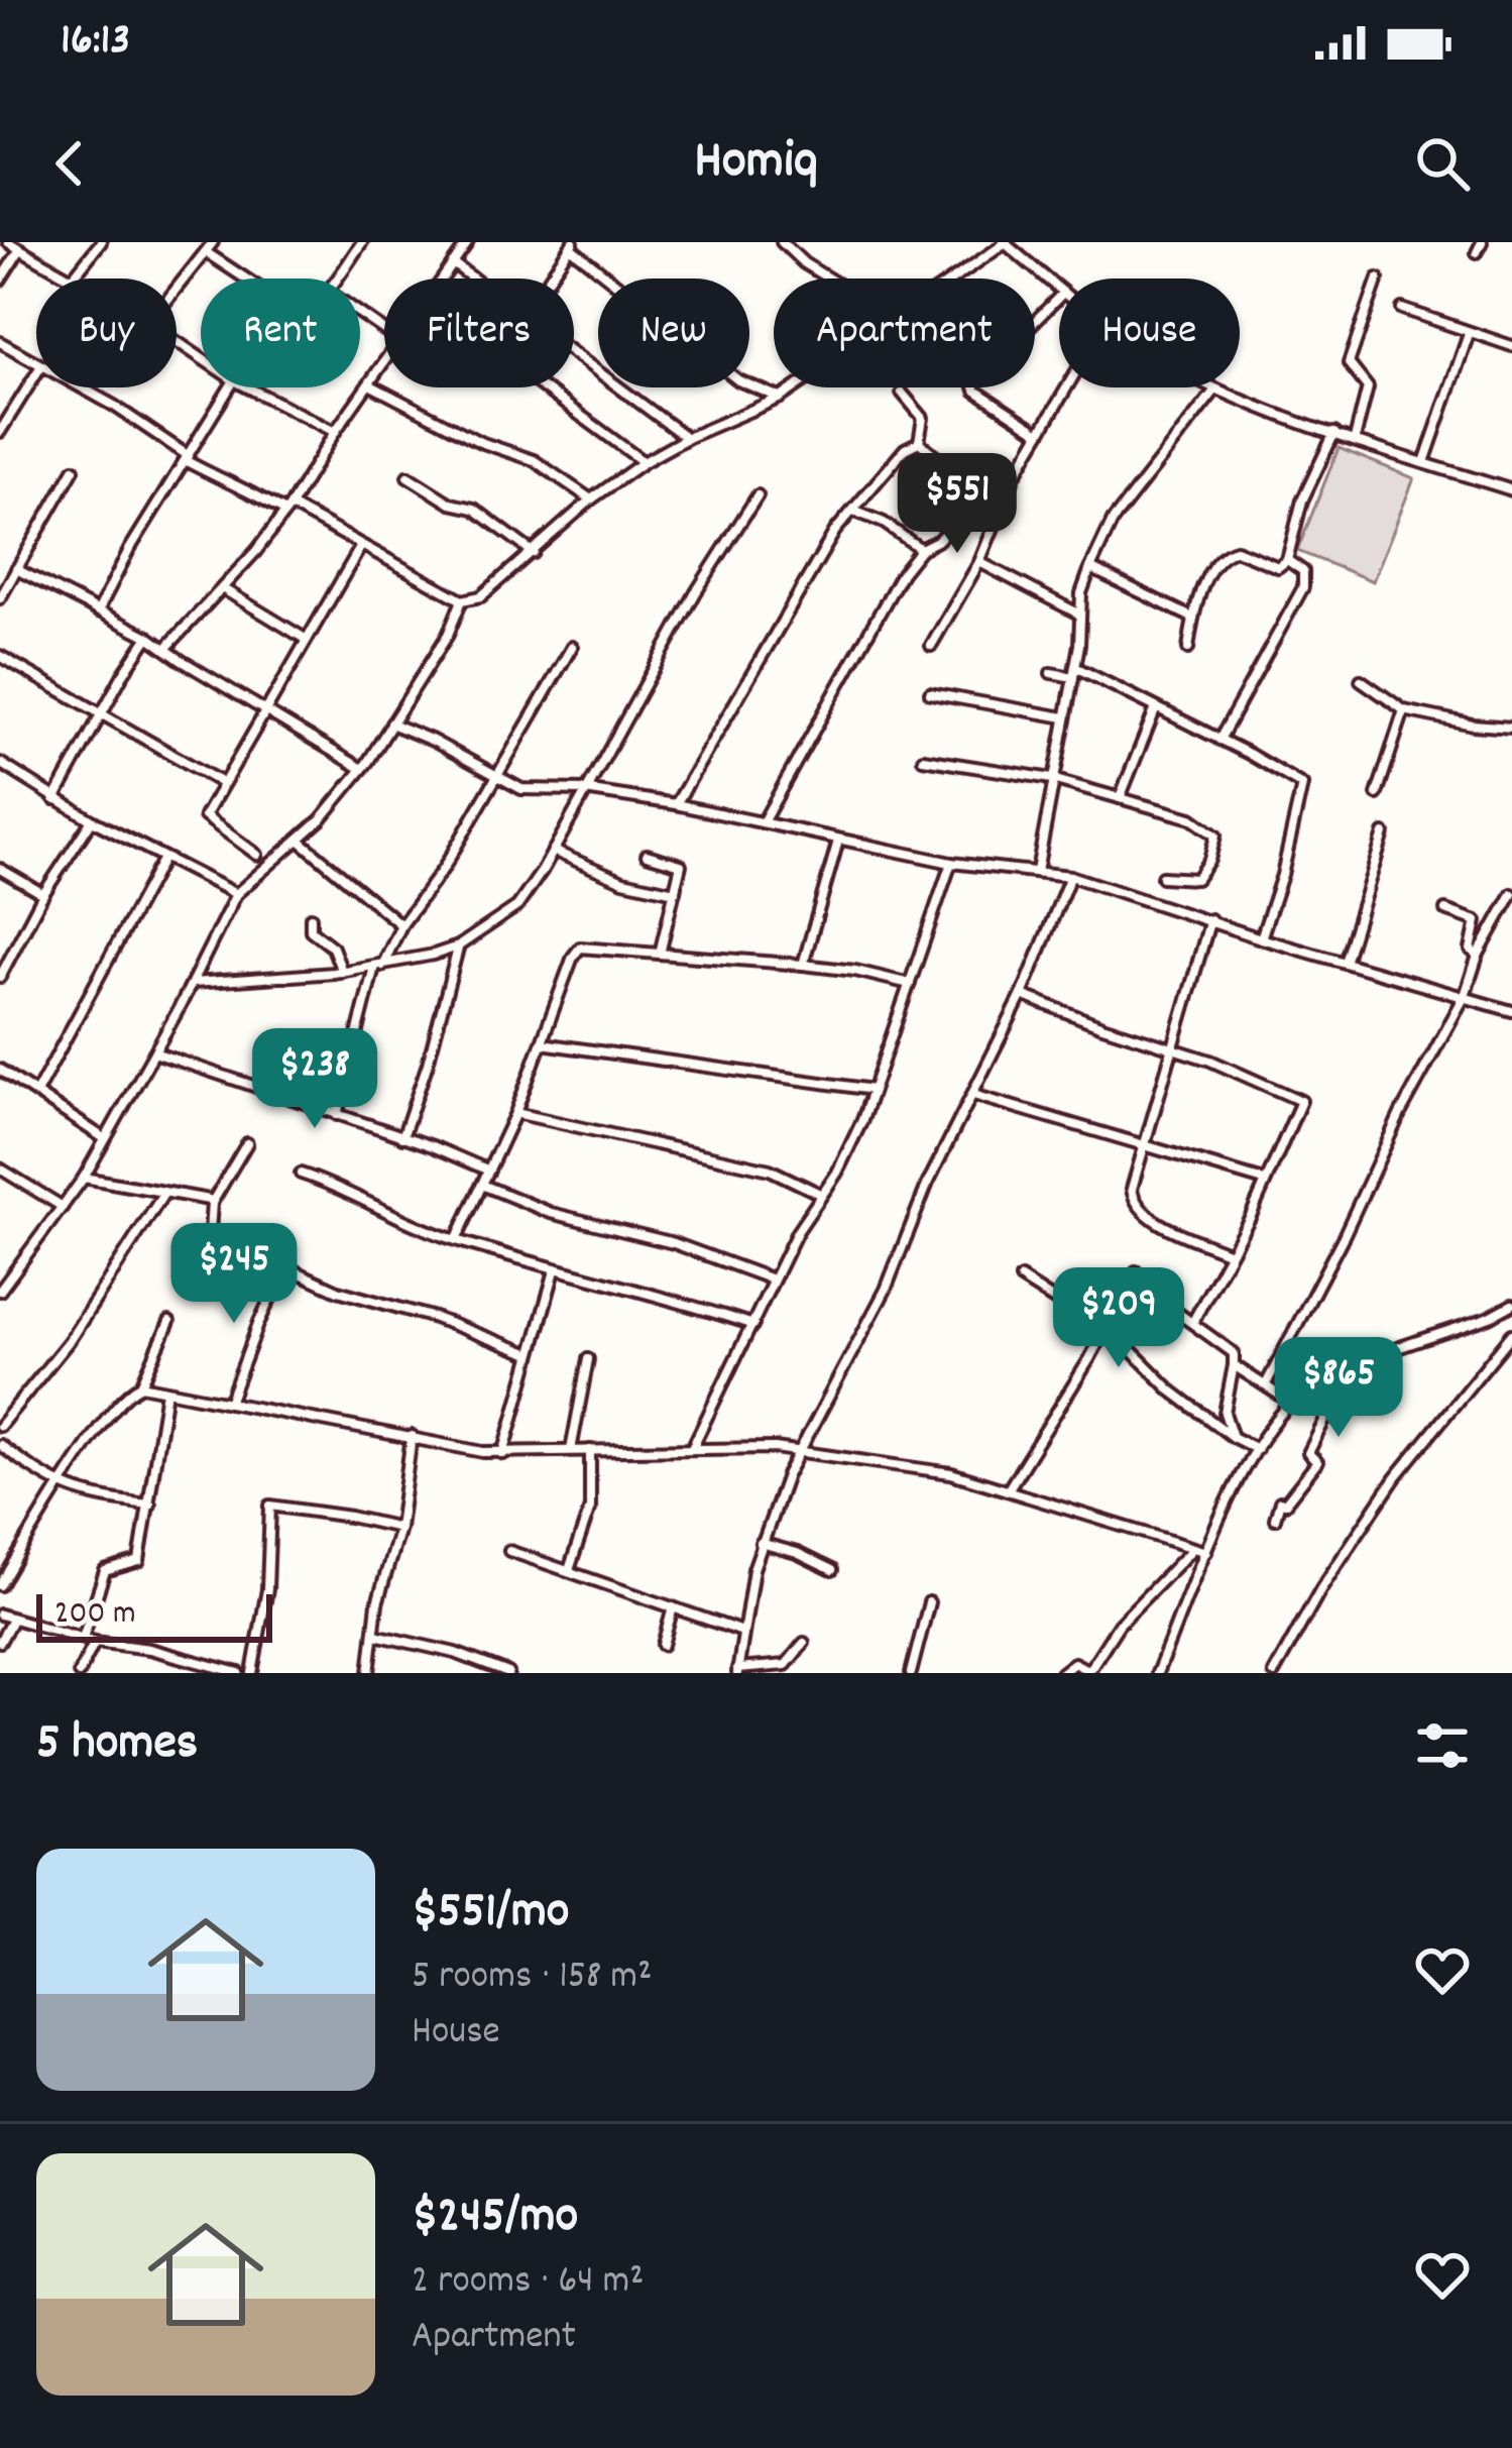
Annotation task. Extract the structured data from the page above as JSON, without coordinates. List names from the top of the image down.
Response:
{
  "scale_bar": "200 m",
  "page": {
    "status": "16:13",
    "header": "Homiq",
    "chip": [
      "Buy",
      "Rent",
      "Filters",
      "New",
      "Apartment",
      "House"
    ],
    "price": [
      "$551",
      "$238",
      "$245",
      "$209",
      "$865"
    ],
    "scale": "200 m",
    "heading": "5 homes",
    "list": [
      {
        "name": "$551/mo",
        "note": "5 rooms · 158 m² · House"
      },
      {
        "name": "$245/mo",
        "note": "2 rooms · 64 m² · Apartment"
      }
    ]
  }
}
